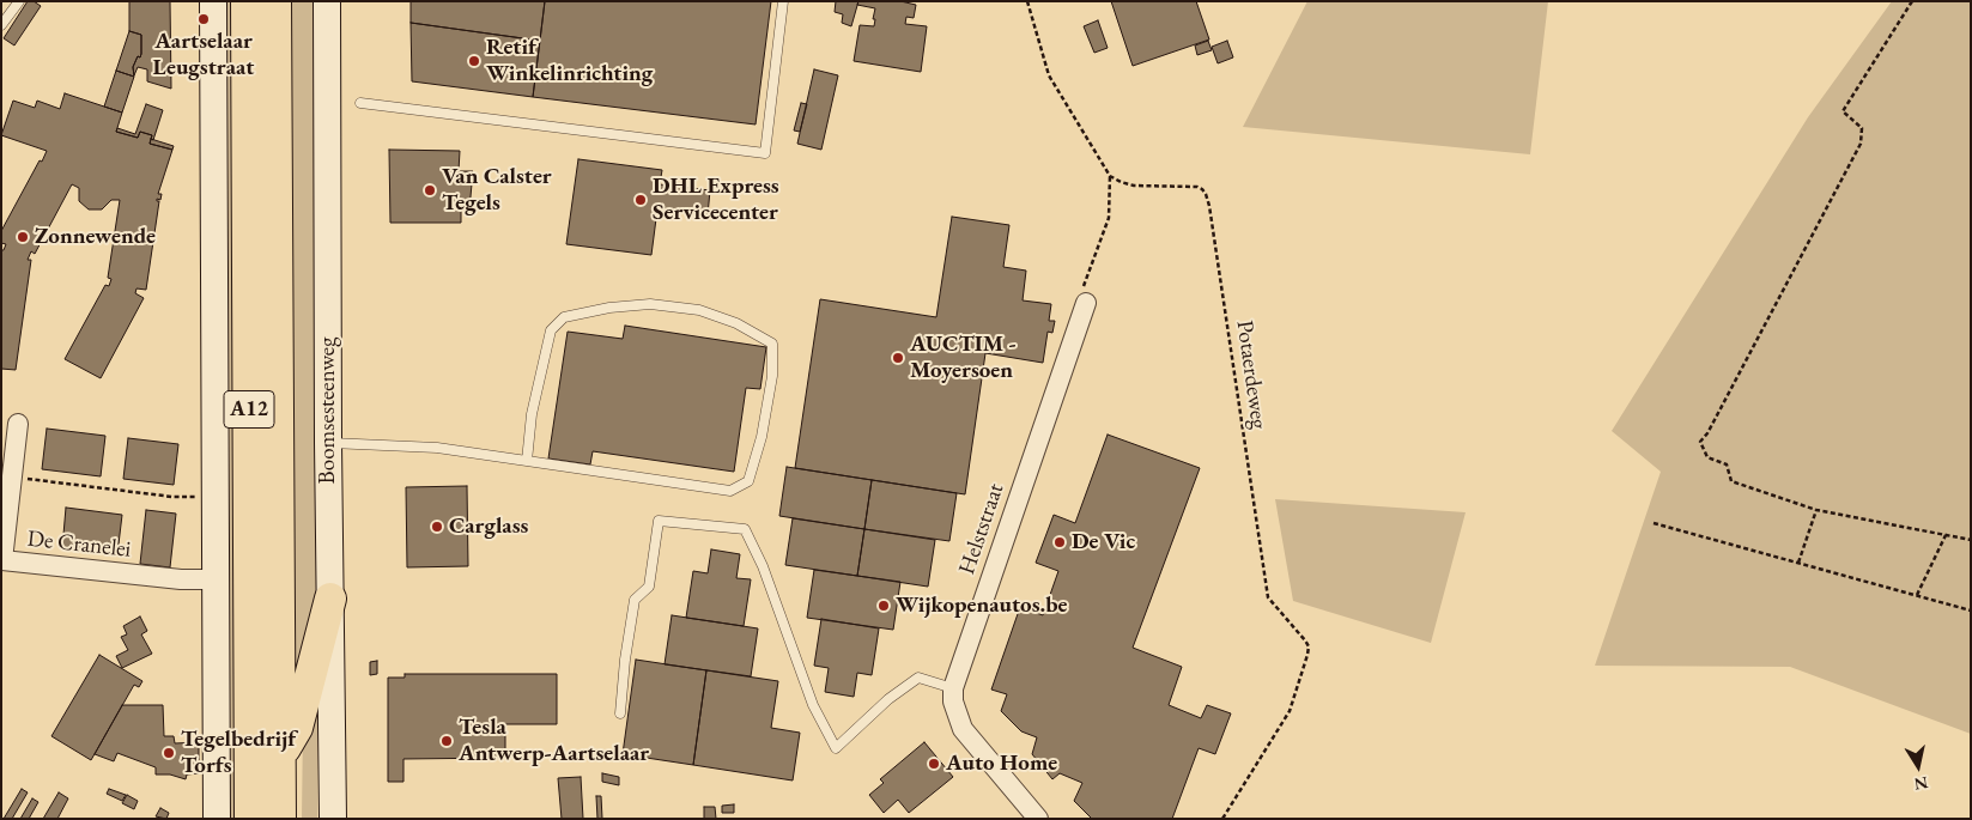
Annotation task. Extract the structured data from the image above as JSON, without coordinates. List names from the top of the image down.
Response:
{
  "streets": {
    "highway": ["A12"],
    "main road": ["Boomsesteenweg"],
    "street": ["Helststraat", "De Cranelei"],
    "path": ["Potaerdeweg"]
  },
  "places": [
    "Aartselaar Leugstraat",
    "Retif Winkelinrichting",
    "Van Calster Tegels",
    "DHL Express Servicecenter",
    "Zonnewende",
    "AUCTIM - Moyersoen",
    "Carglass",
    "De Vic",
    "Wijkopenautos.be",
    "Tesla Antwerp-Aartselaar",
    "Tegelbedrijf Torfs",
    "Auto Home"
  ],
  "north": "bottom"
}
